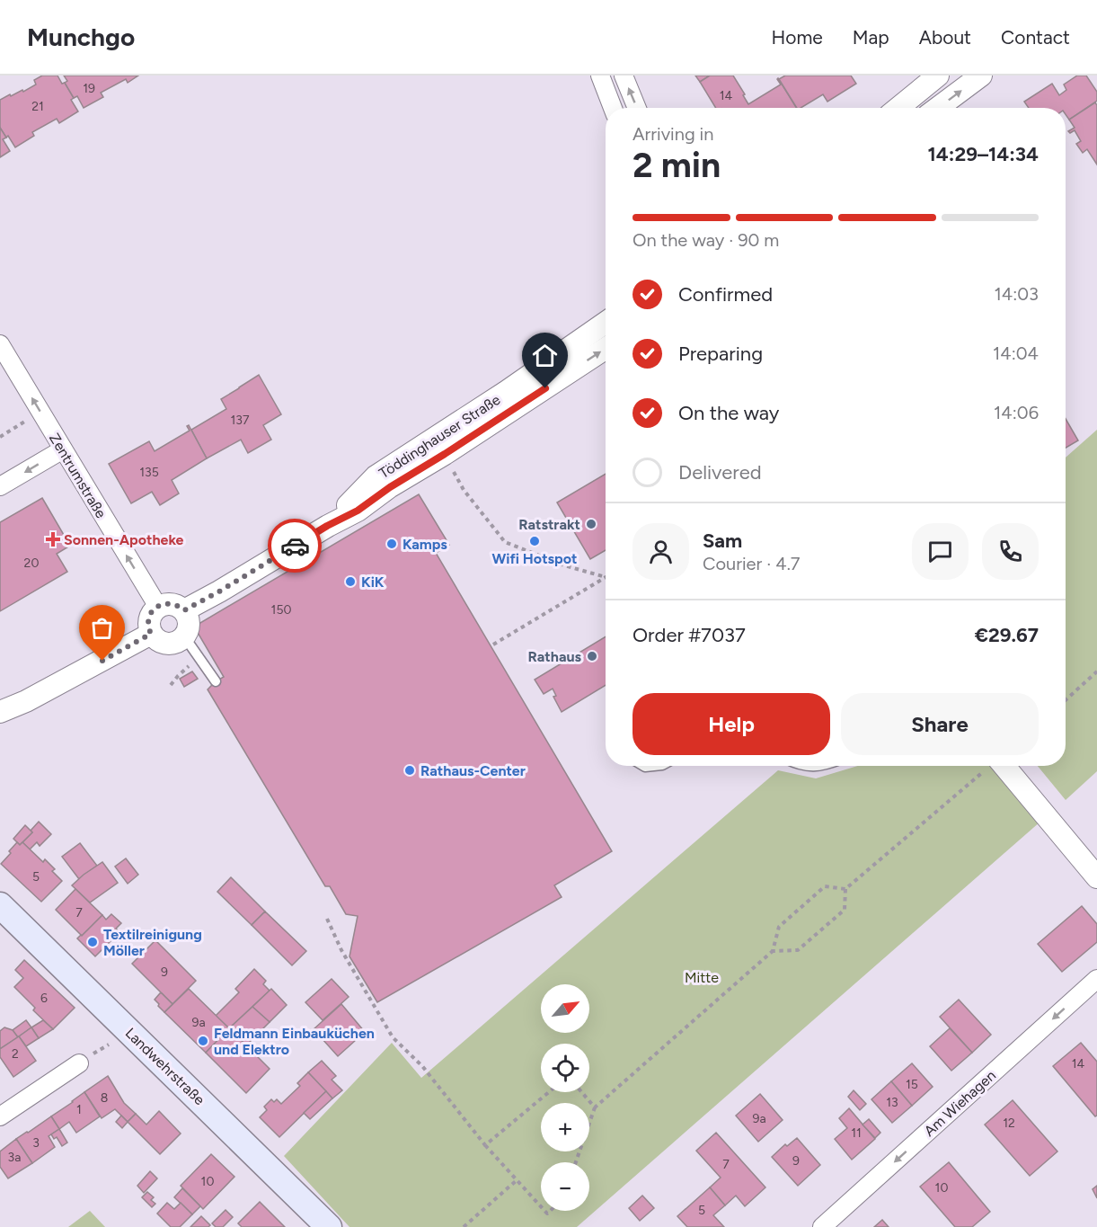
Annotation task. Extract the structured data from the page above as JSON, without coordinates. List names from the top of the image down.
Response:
{
  "streets": {
    "main road": ["Landwehrstraße"],
    "street": ["Töddinghauser Straße", "Zentrumstraße", "Am Wiehagen"]
  },
  "crossings": [
    ["Töddinghauser Straße", "Zentrumstraße"]
  ],
  "one_way": ["Zentrumstraße", "Am Wiehagen"],
  "parks": ["Mitte"],
  "places": {
    "other": [
      "Ratstrakt",
      "Wifi Hotspot",
      "Kamps",
      "KiK",
      "Rathaus",
      "Rathaus-Center",
      "Textilreinigung Möller",
      "Feldmann Einbauküchen und Elektro"
    ],
    "health": ["Sonnen-Apotheke"]
  },
  "house_numbers": [
    "19",
    "14",
    "21",
    "137",
    "135",
    "20",
    "150",
    "5",
    "7",
    "9",
    "6",
    "9a",
    "2",
    "14",
    "15",
    "8",
    "13",
    "1",
    "9a",
    "12",
    "11",
    "3",
    "3a",
    "9",
    "7",
    "10",
    "10",
    "5"
  ],
  "north": "top right",
  "page": {
    "header": "Munchgo",
    "nav": [
      "Home",
      "Map",
      "About",
      "Contact"
    ],
    "heading": ["2 min", "Arriving in", "14:29–14:34"],
    "panel": [
      "Sam",
      "Courier · 4.7",
      "Order #7037",
      "€29.67"
    ],
    "bar": "On the way · 90 m",
    "list": [
      ["Confirmed", "14:03"],
      ["Preparing", "14:04"],
      ["On the way", "14:06"],
      "Delivered"
    ],
    "buttons": ["Help", "Share"],
    "map_buttons": ["+", "−"]
  }
}
